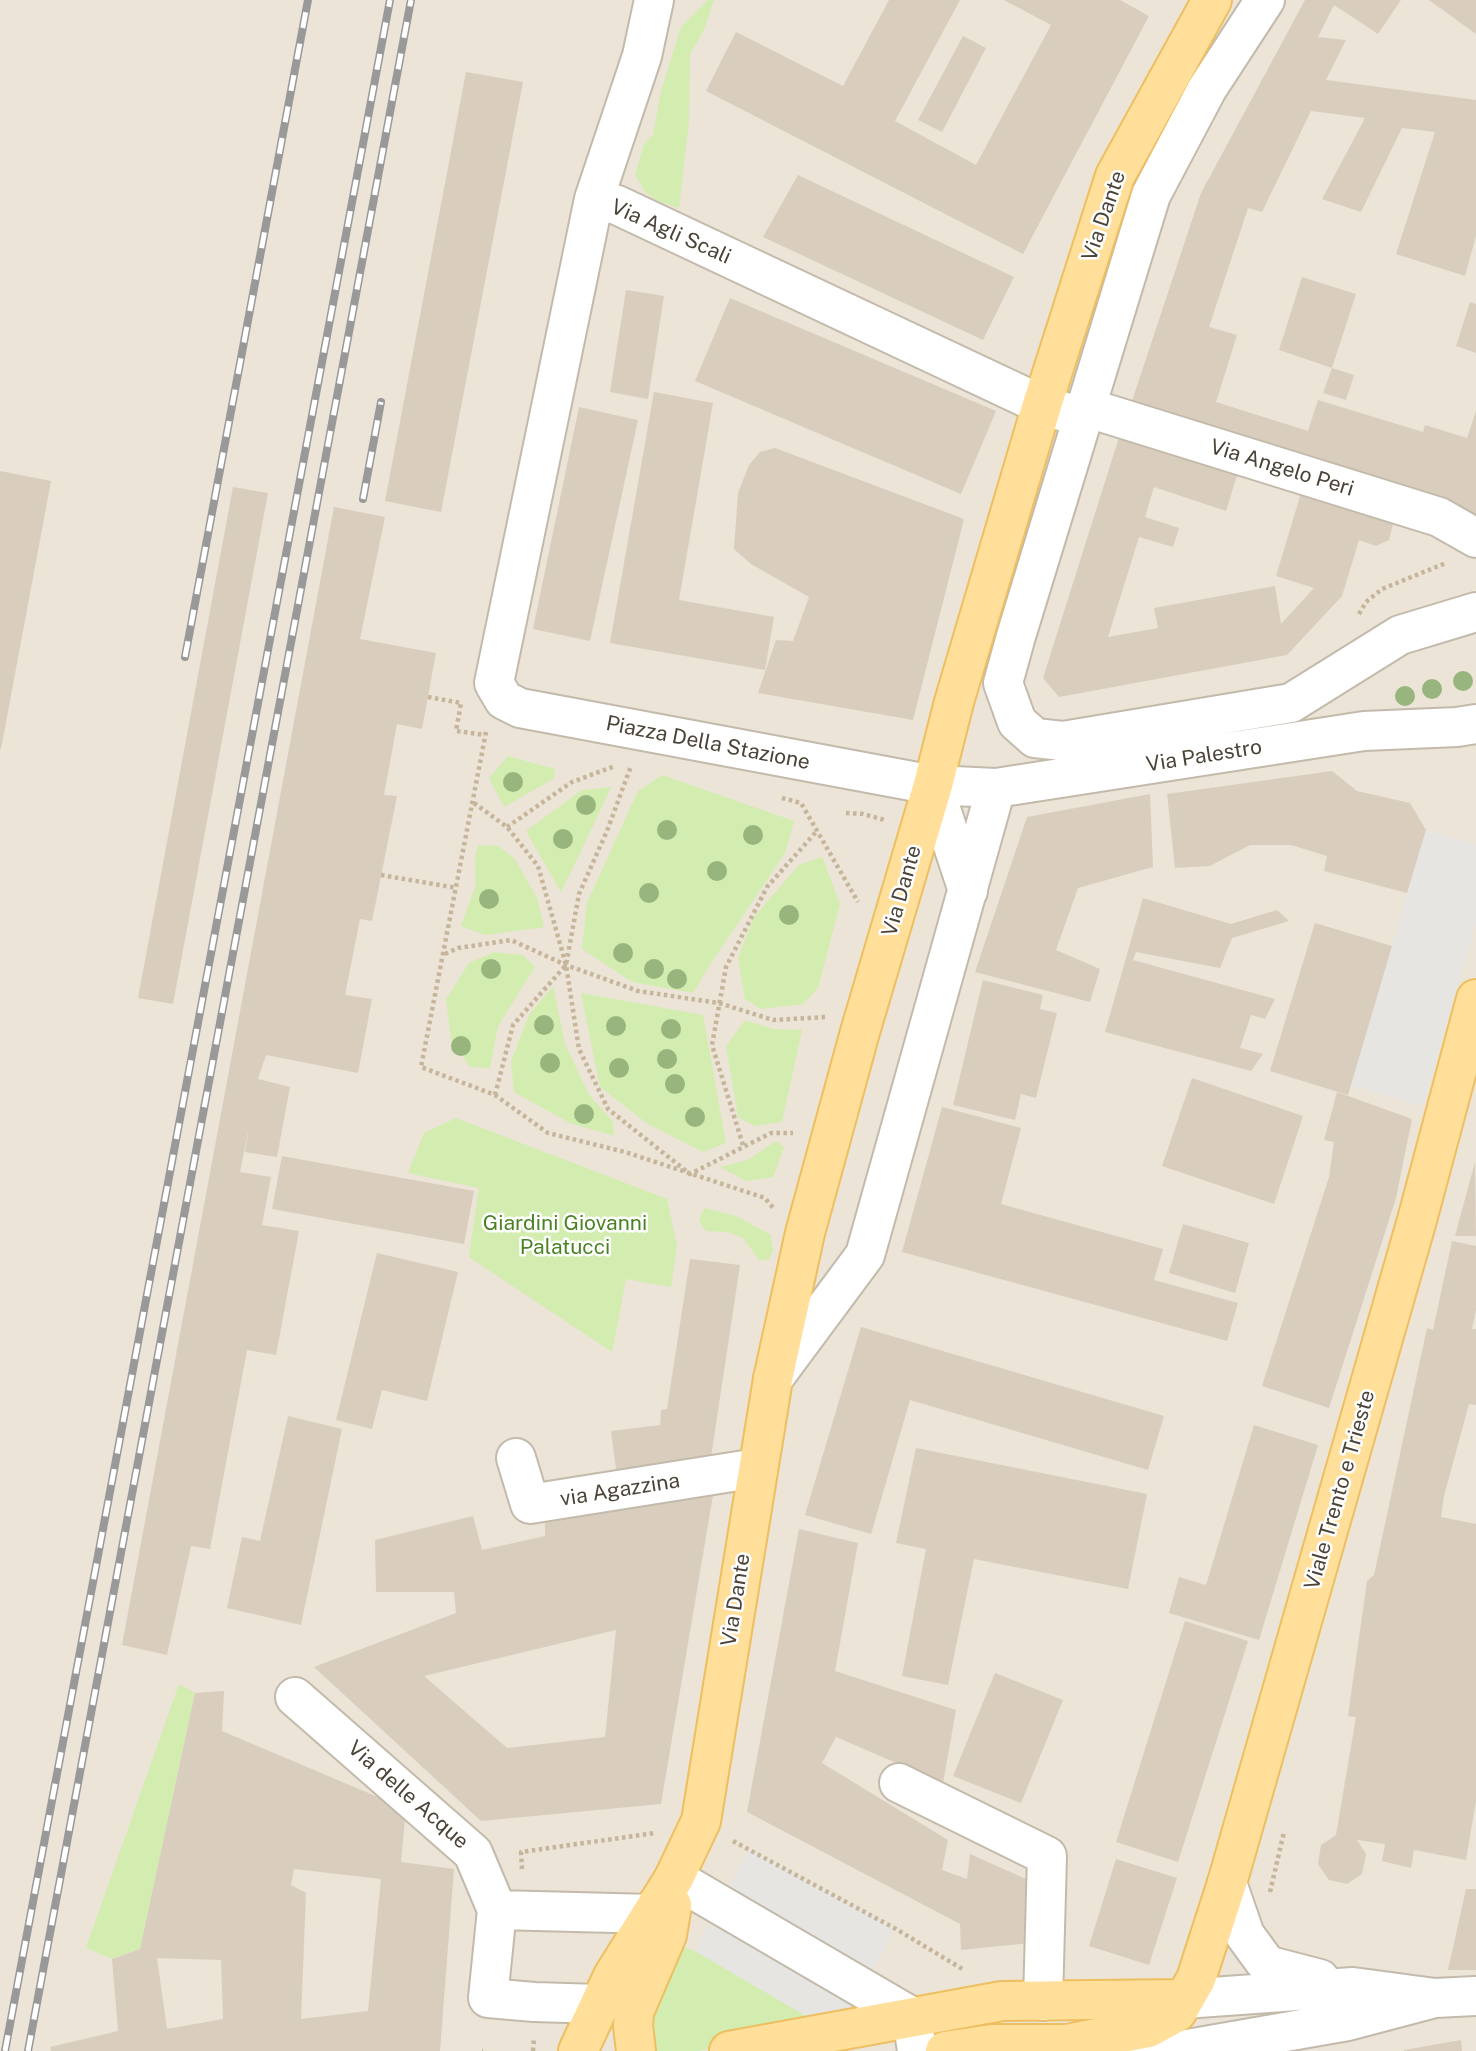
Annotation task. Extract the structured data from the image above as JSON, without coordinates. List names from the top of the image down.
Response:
{
  "streets": {
    "main road": ["Via Dante", "Viale Trento e Trieste"],
    "street": [
      "Via Agli Scali",
      "Via Angelo Peri",
      "Piazza Della Stazione",
      "Via Palestro",
      "via Agazzina",
      "Via delle Acque"
    ]
  },
  "crossings": [
    ["Via Dante", "Via Agli Scali"],
    ["Via Dante", "Via Angelo Peri"],
    ["Via Dante", "Piazza Della Stazione"],
    ["Via Dante", "Via Palestro"],
    ["Via Dante", "via Agazzina"],
    ["Via Agli Scali", "Piazza Della Stazione"],
    ["Piazza Della Stazione", "Via Palestro"]
  ],
  "parks": ["Giardini Giovanni Palatucci"]
}
